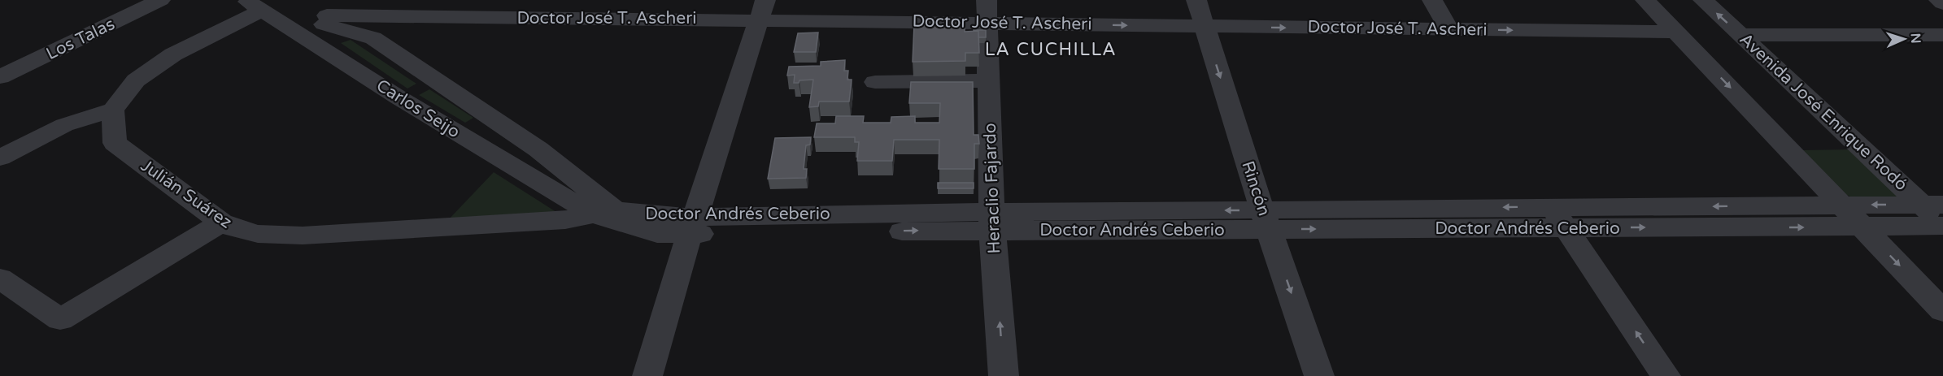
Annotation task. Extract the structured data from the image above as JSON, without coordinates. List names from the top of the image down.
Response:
{
  "streets": {
    "street": [
      "Doctor José T. Ascheri",
      "Los Talas",
      "Carlos Seijo",
      "Avenida José Enrique Rodó",
      "Heraclio Fajardo",
      "Rincón",
      "Julián Suárez",
      "Doctor Andrés Ceberio"
    ]
  },
  "crossings": [
    ["Doctor José T. Ascheri", "Carlos Seijo"],
    ["Doctor José T. Ascheri", "Heraclio Fajardo"],
    ["Doctor José T. Ascheri", "Rincón"],
    ["Carlos Seijo", "Julián Suárez"],
    ["Carlos Seijo", "Doctor Andrés Ceberio"],
    ["Avenida José Enrique Rodó", "Doctor Andrés Ceberio"],
    ["Heraclio Fajardo", "Doctor Andrés Ceberio"],
    ["Rincón", "Doctor Andrés Ceberio"],
    ["Julián Suárez", "Doctor Andrés Ceberio"]
  ],
  "one_way": ["Doctor José T. Ascheri", "Heraclio Fajardo", "Rincón"],
  "districts": ["LA CUCHILLA"],
  "north": "right"
}
